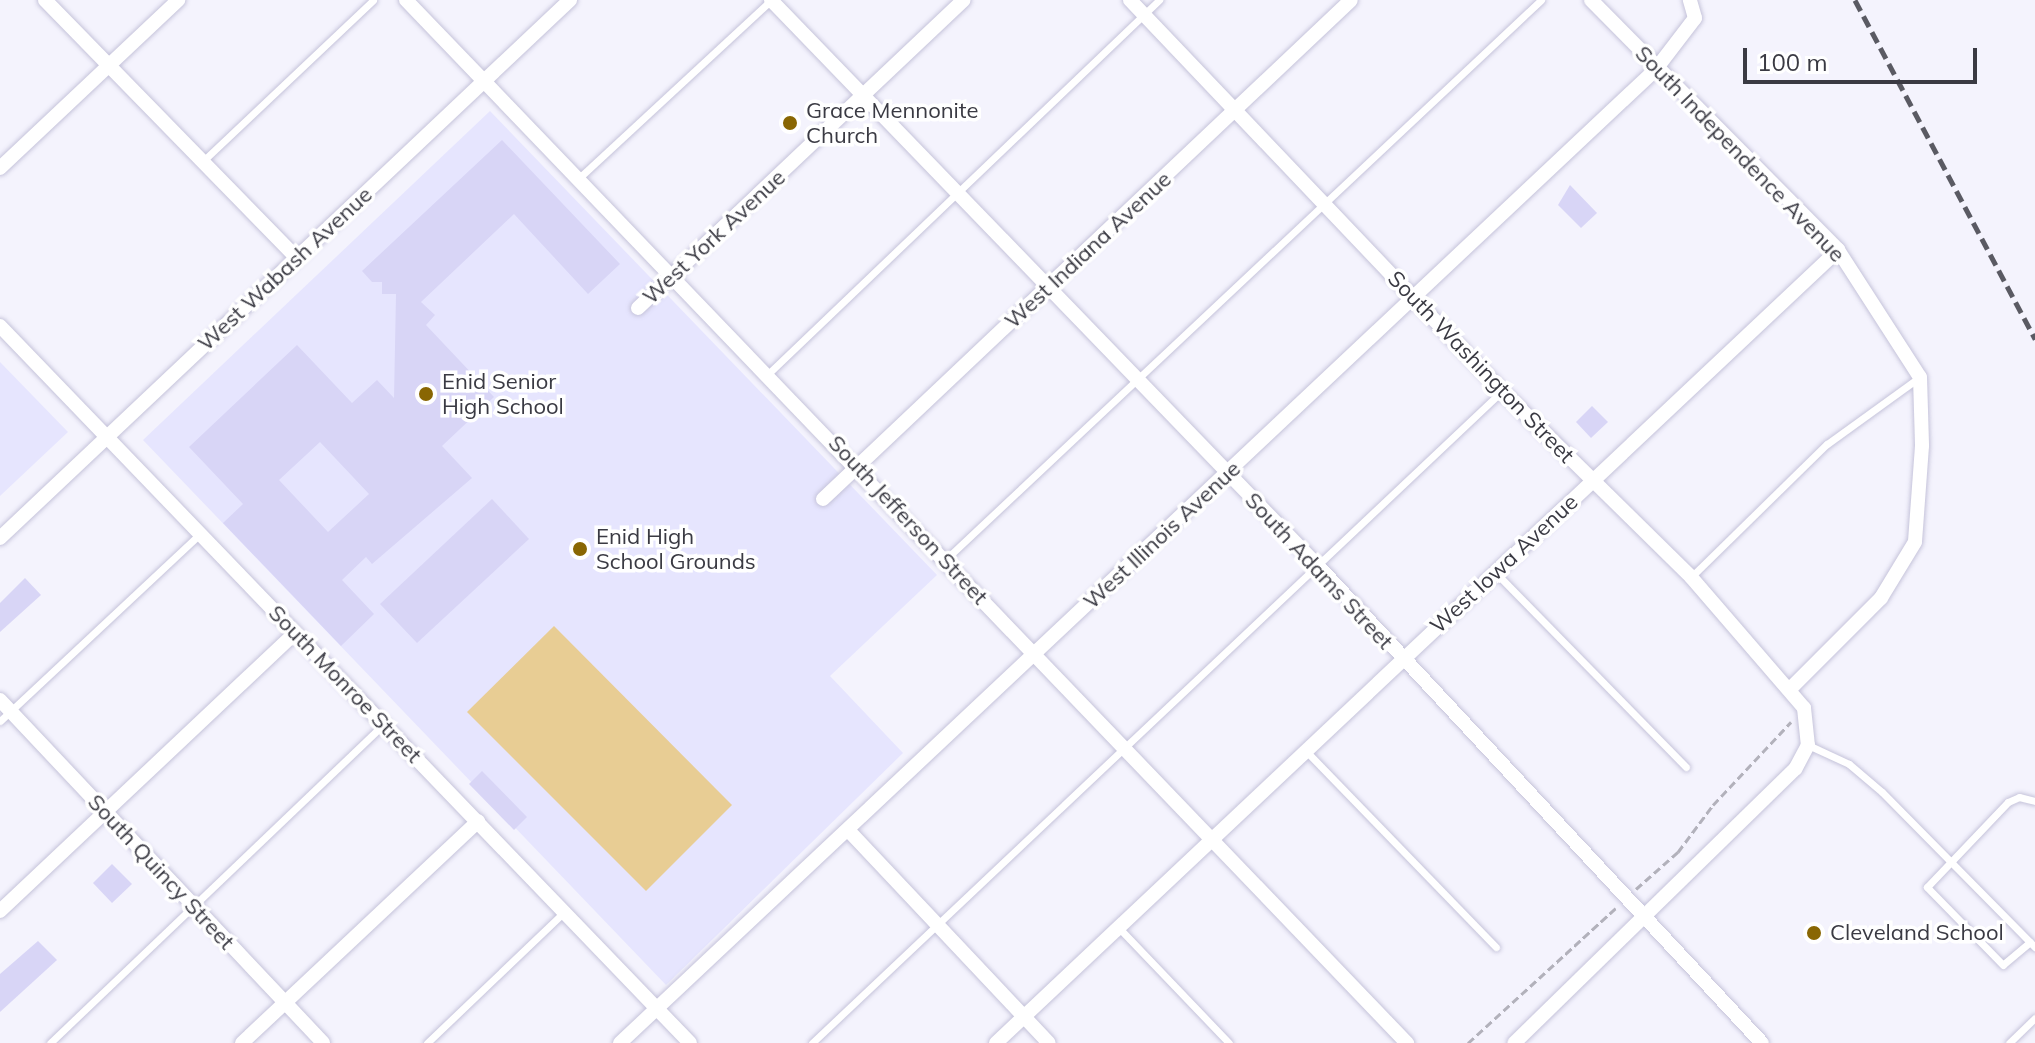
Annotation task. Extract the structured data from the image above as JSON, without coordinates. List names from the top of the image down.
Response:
{
  "streets": {
    "street": [
      "South Independence Avenue",
      "West York Avenue",
      "West Indiana Avenue",
      "West Wabash Avenue",
      "South Washington Street",
      "South Jefferson Street",
      "West Illinois Avenue",
      "West Iowa Avenue",
      "South Adams Street",
      "South Monroe Street",
      "South Quincy Street"
    ]
  },
  "crossings": [
    ["South Independence Avenue", "West Illinois Avenue"],
    ["South Independence Avenue", "West Iowa Avenue"],
    ["West York Avenue", "South Jefferson Street"],
    ["West York Avenue", "South Adams Street"],
    ["West Indiana Avenue", "South Washington Street"],
    ["West Indiana Avenue", "South Jefferson Street"],
    ["West Indiana Avenue", "South Adams Street"],
    ["West Wabash Avenue", "South Jefferson Street"],
    ["West Wabash Avenue", "South Monroe Street"],
    ["South Washington Street", "West Illinois Avenue"],
    ["South Washington Street", "West Iowa Avenue"],
    ["South Jefferson Street", "West Illinois Avenue"],
    ["South Jefferson Street", "West Iowa Avenue"],
    ["West Illinois Avenue", "South Adams Street"],
    ["West Illinois Avenue", "South Monroe Street"],
    ["West Iowa Avenue", "South Adams Street"]
  ],
  "places": [
    "Grace Mennonite Church",
    "Enid Senior High School",
    "Enid High School Grounds",
    "Cleveland School"
  ],
  "scale_bar": "100 m"
}
